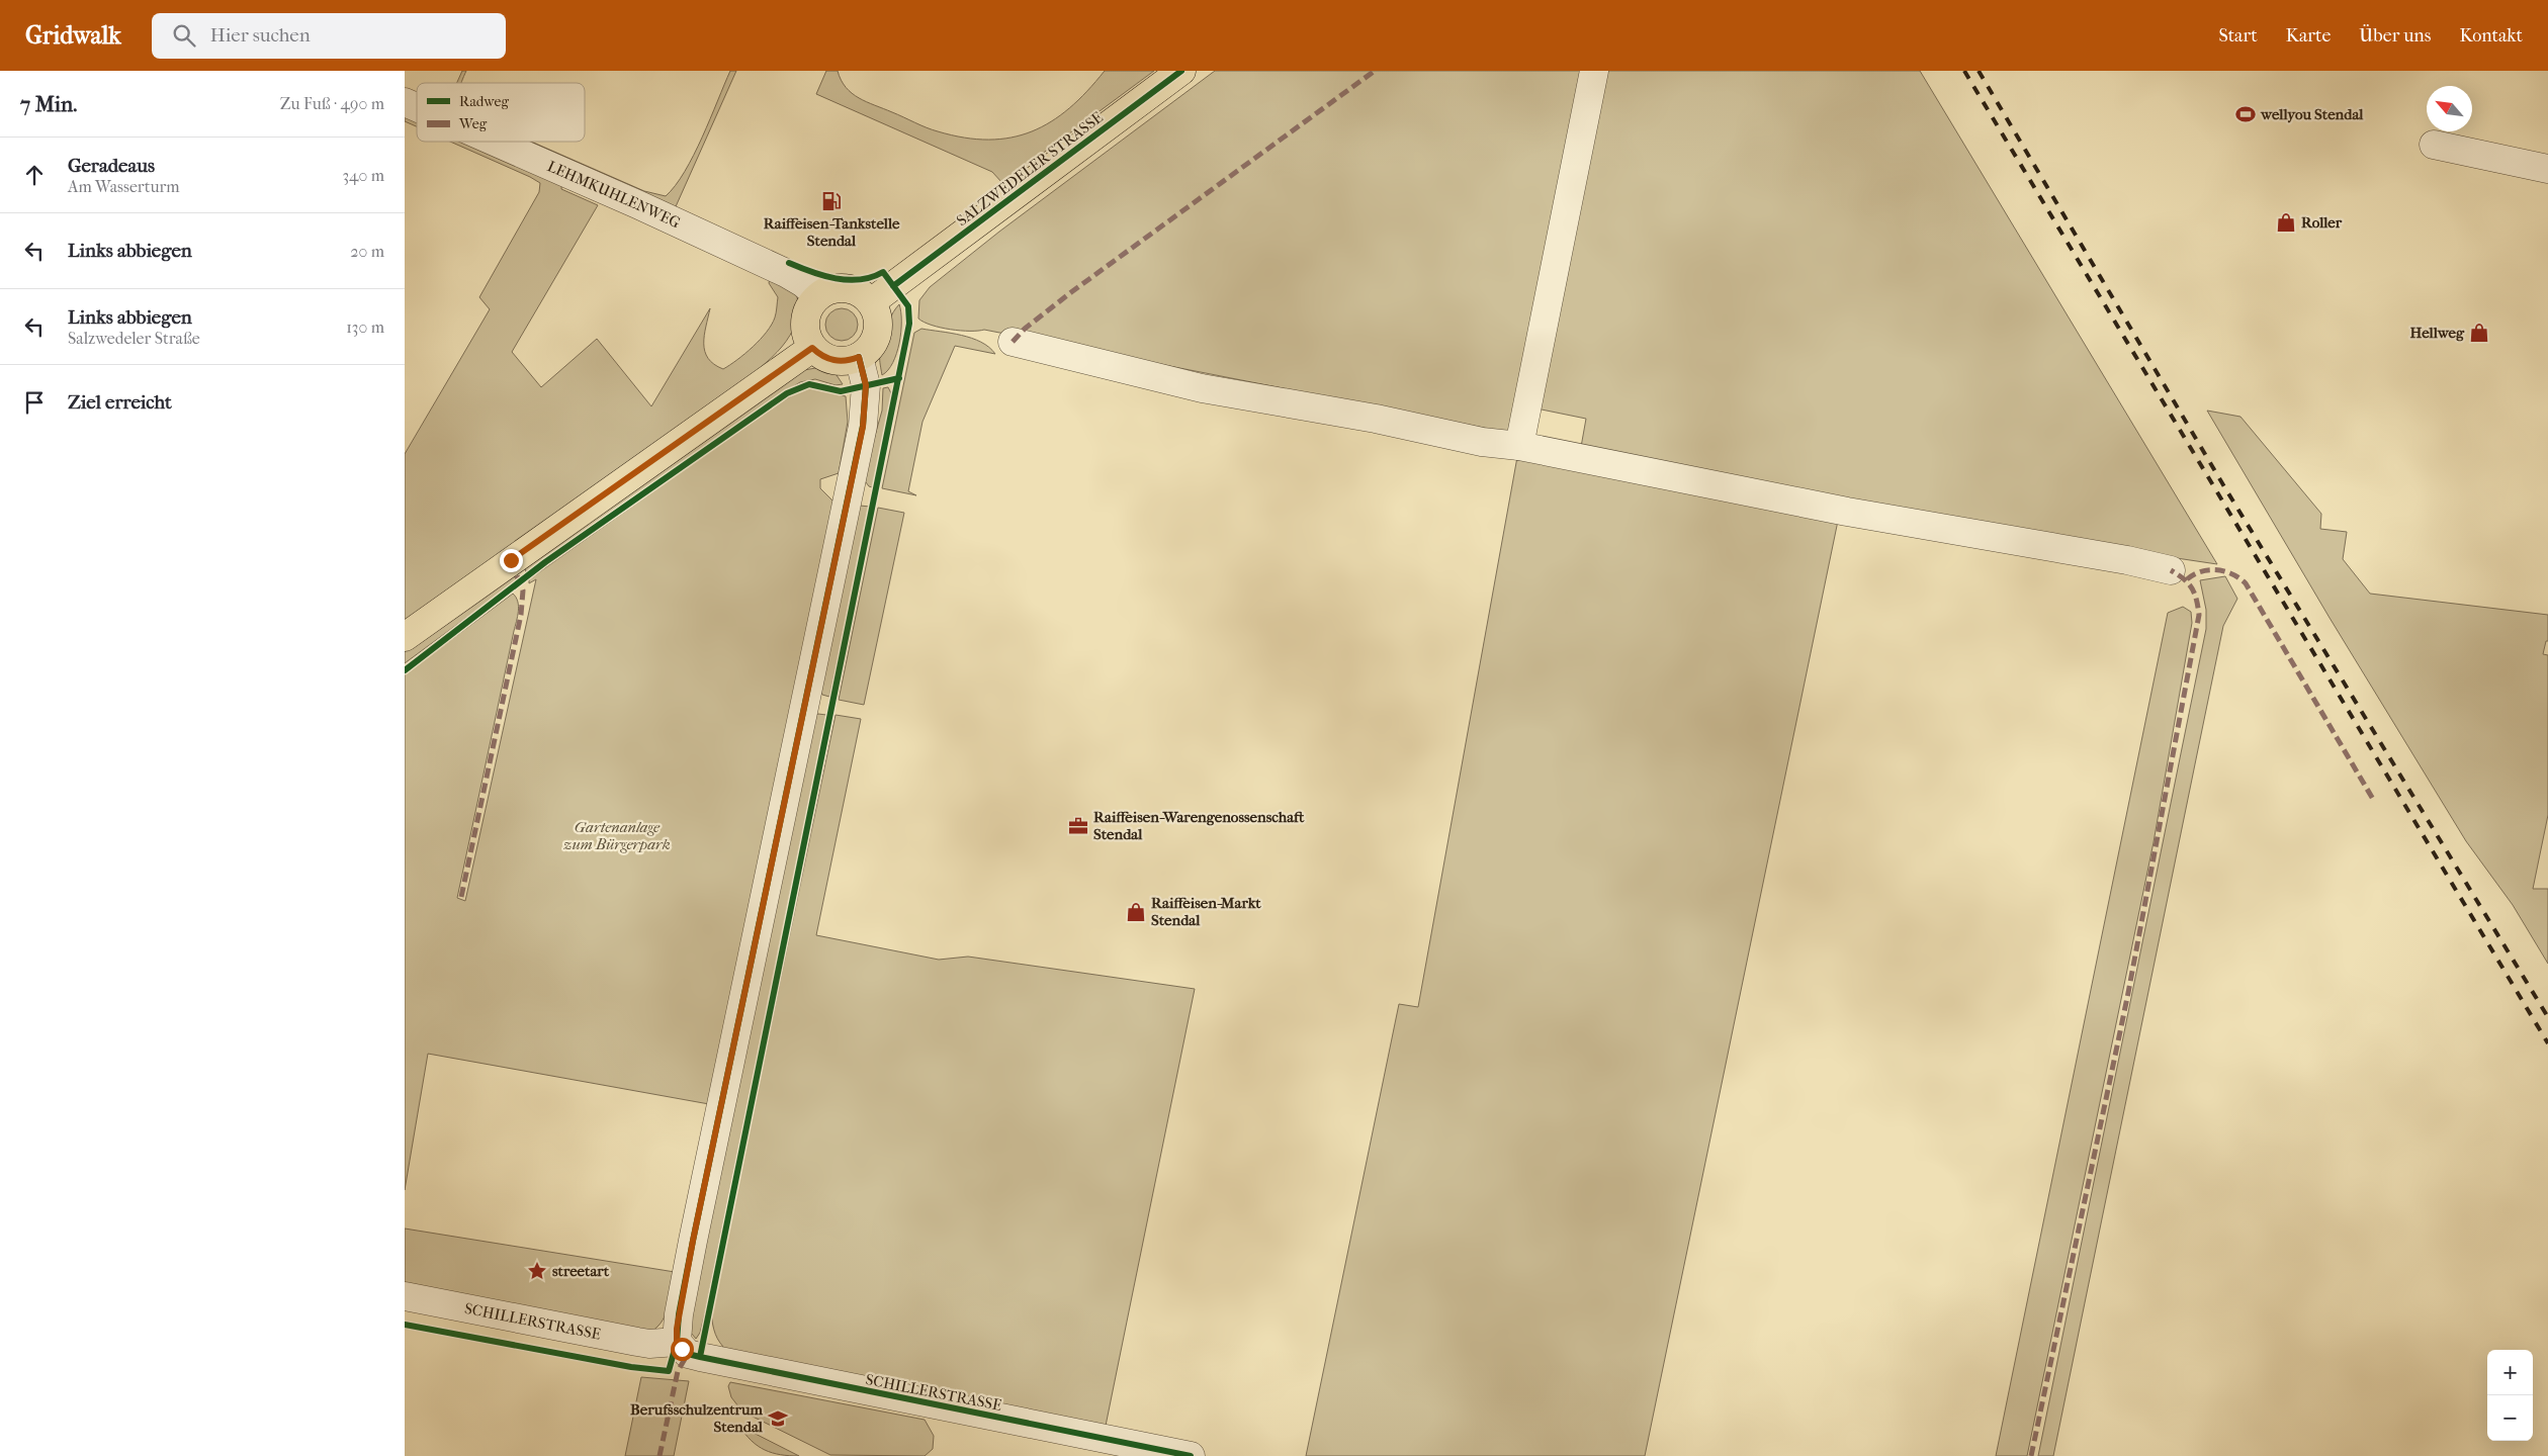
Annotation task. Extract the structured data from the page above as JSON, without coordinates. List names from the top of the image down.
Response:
{
  "streets": {
    "main road": ["SALZWEDELER STRASSE"],
    "street": ["LEHMKUHLENWEG", "SCHILLERSTRASSE"]
  },
  "crossings": [
    ["SALZWEDELER STRASSE", "LEHMKUHLENWEG"]
  ],
  "parks": ["Gartenanlage zum Bürgerpark"],
  "places": {
    "sports": ["wellyou Stendal"],
    "fuel station": ["Raiffeisen-Tankstelle Stendal"],
    "shop": ["Roller", "Hellweg", "Raiffeisen-Markt Stendal"],
    "office": ["Raiffeisen-Warengenossenschaft Stendal"],
    "place": ["streetart"],
    "school or university": ["Berufsschulzentrum Stendal"]
  },
  "legend": ["Radweg", "Weg"],
  "north": "top left",
  "page": {
    "header": "Gridwalk",
    "search": "Hier suchen",
    "nav": [
      "Start",
      "Karte",
      "Über uns",
      "Kontakt"
    ],
    "heading": ["7 Min.", "Zu Fuß · 490 m"],
    "list": [
      ["Geradeaus", "Am Wasserturm", "340 m"],
      ["Links abbiegen", "20 m"],
      ["Links abbiegen", "Salzwedeler Straße", "130 m"],
      "Ziel erreicht"
    ],
    "map_buttons": ["+", "−"]
  }
}
